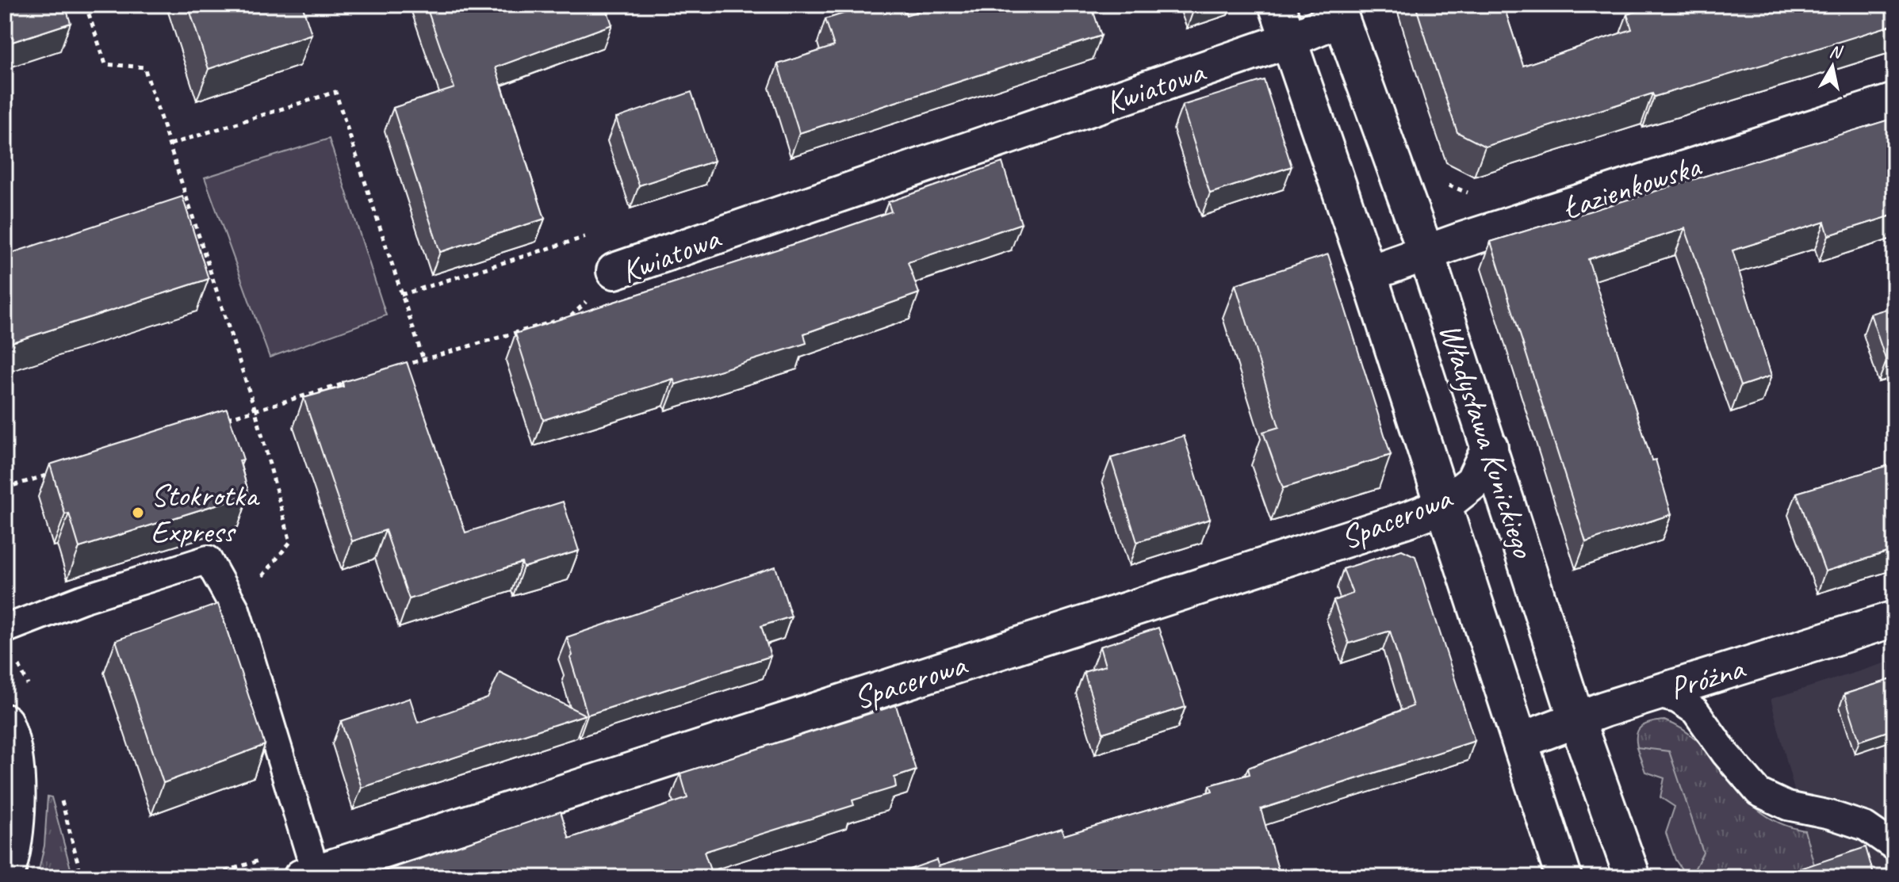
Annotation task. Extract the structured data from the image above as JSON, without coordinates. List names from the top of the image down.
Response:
{
  "streets": {
    "street": [
      "Kwiatowa",
      "Łazienkowska",
      "Władysława Kunickiego",
      "Spacerowa",
      "Próżna"
    ]
  },
  "crossings": [
    ["Kwiatowa", "Władysława Kunickiego"],
    ["Łazienkowska", "Władysława Kunickiego"],
    ["Władysława Kunickiego", "Spacerowa"],
    ["Władysława Kunickiego", "Próżna"]
  ],
  "places": ["Stokrotka Express"],
  "north": "top"
}
